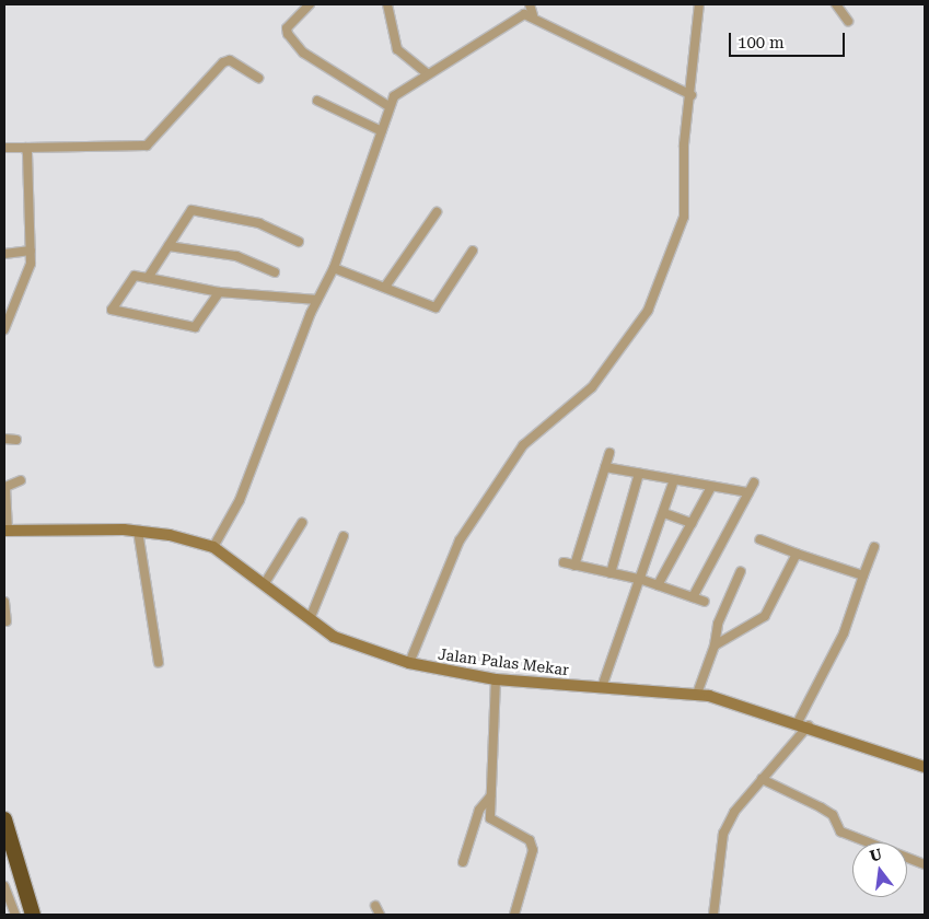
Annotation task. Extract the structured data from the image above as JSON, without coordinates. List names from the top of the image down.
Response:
{
  "streets": {
    "main road": ["Jalan Palas Mekar"]
  },
  "scale_bar": "100 m",
  "north": "top"
}
